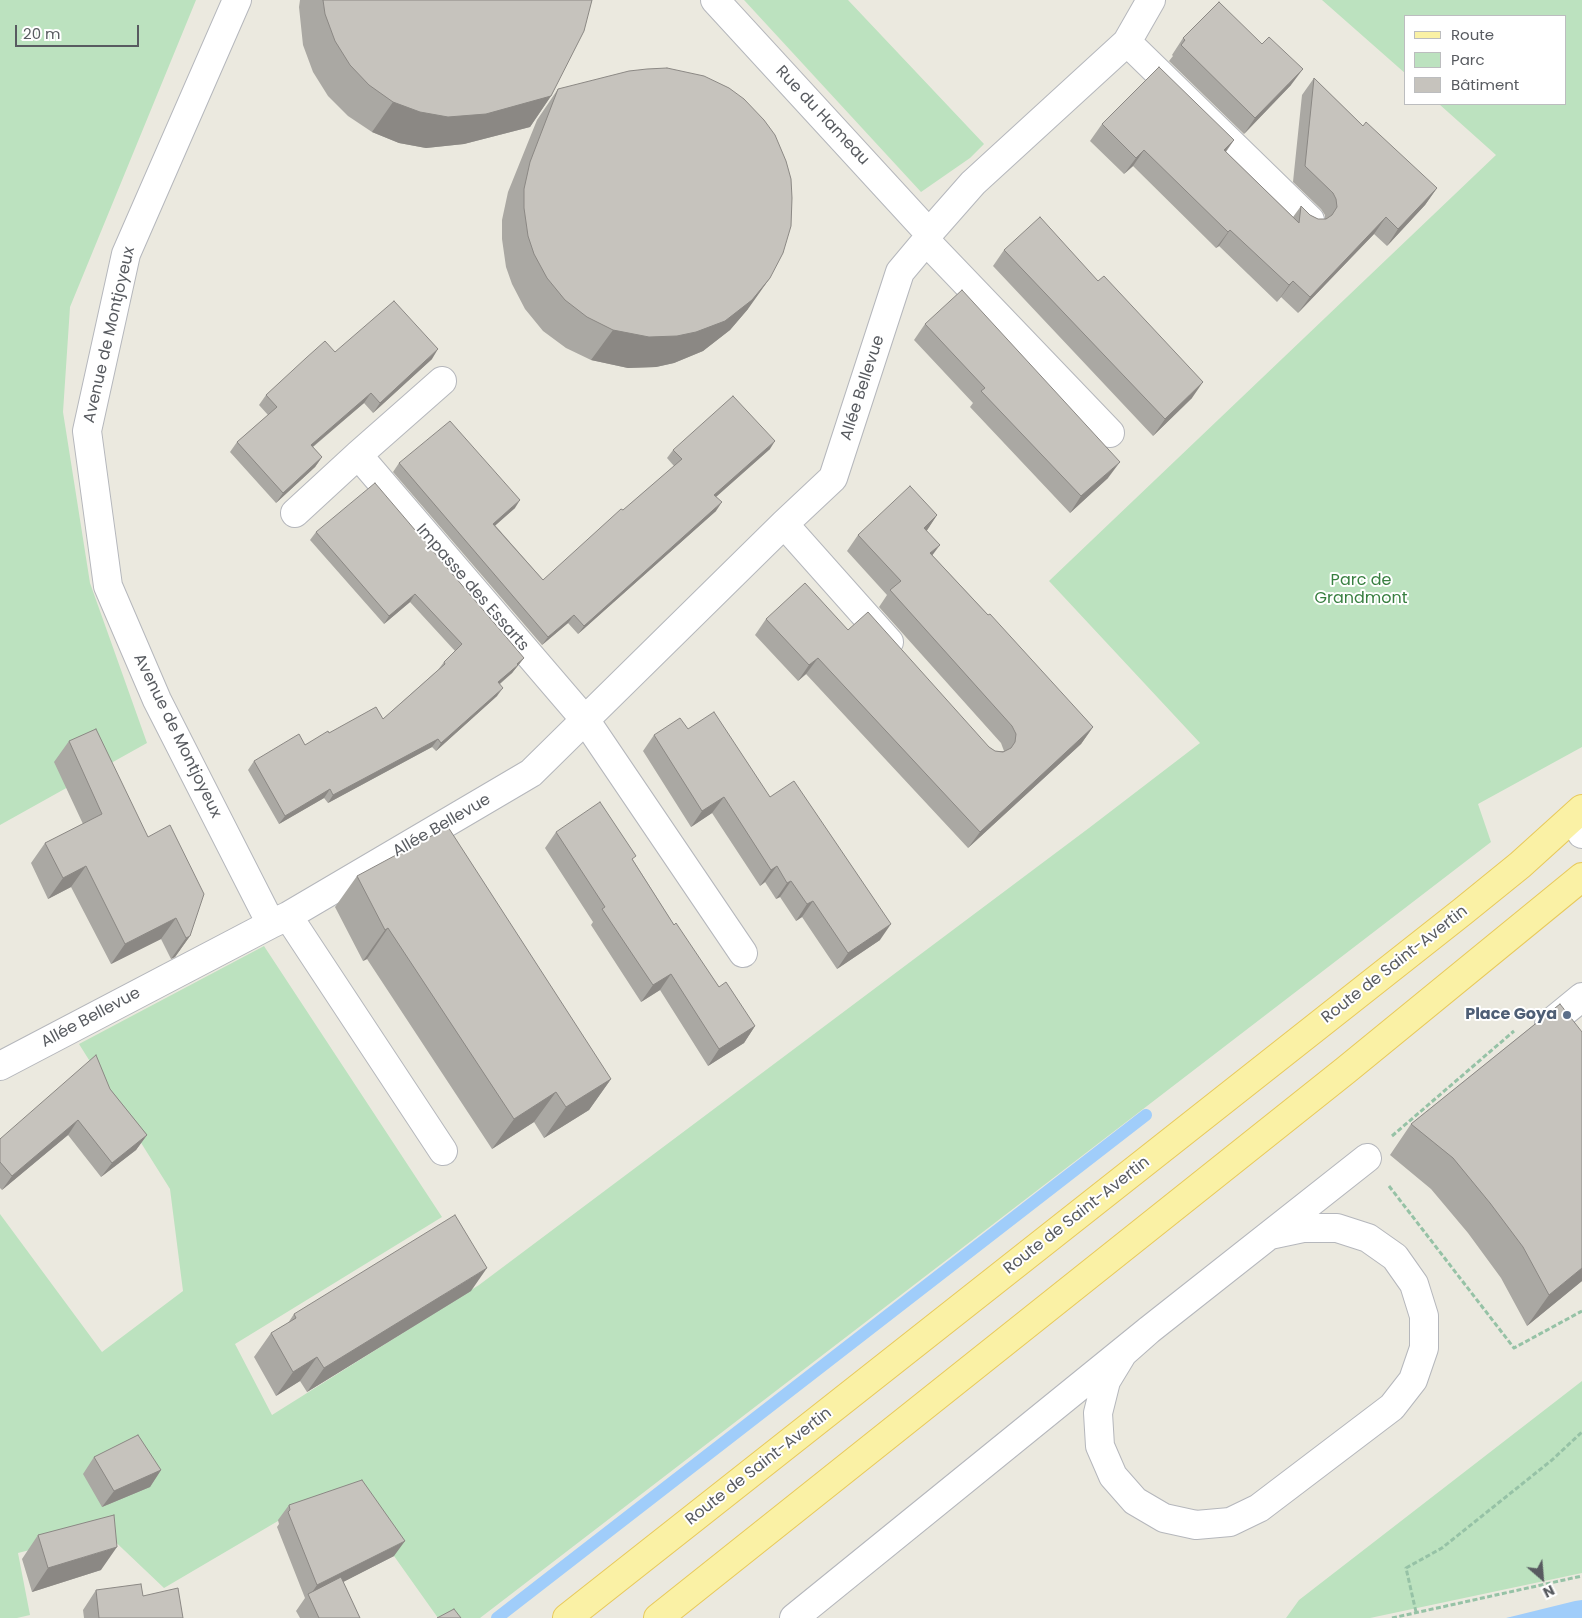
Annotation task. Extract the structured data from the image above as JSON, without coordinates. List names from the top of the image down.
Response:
{
  "streets": {
    "main road": ["Route de Saint-Avertin"],
    "street": [
      "Rue du Hameau",
      "Avenue de Montjoyeux",
      "Allée Bellevue",
      "Impasse des Essarts"
    ]
  },
  "crossings": [
    ["Rue du Hameau", "Allée Bellevue"],
    ["Avenue de Montjoyeux", "Allée Bellevue"],
    ["Allée Bellevue", "Impasse des Essarts"]
  ],
  "parks": ["Parc de Grandmont"],
  "places": ["Place Goya"],
  "legend": ["Route", "Parc", "Bâtiment"],
  "scale_bar": "20 m",
  "north": "bottom right"
}
